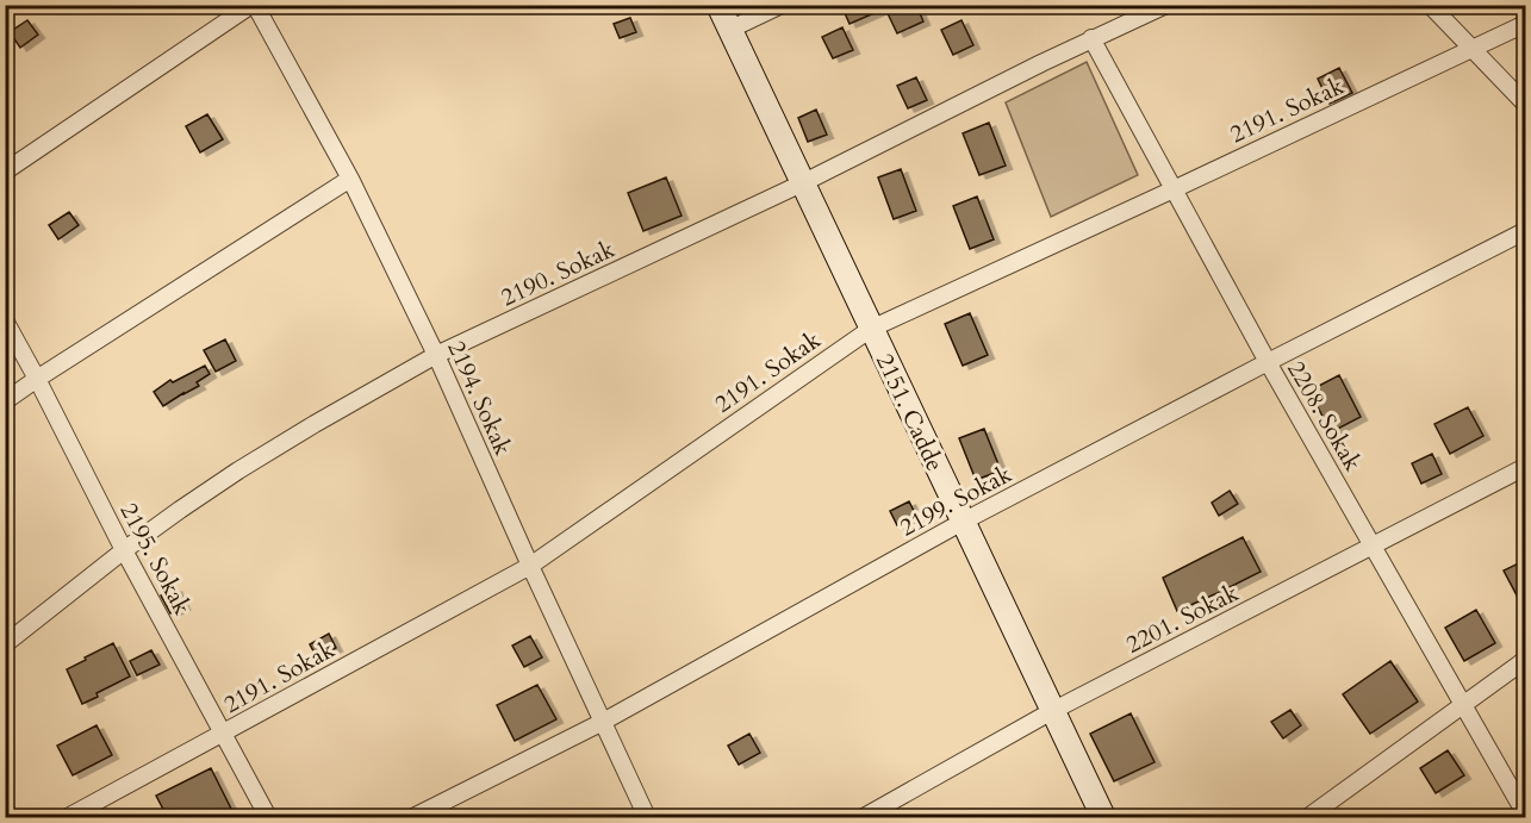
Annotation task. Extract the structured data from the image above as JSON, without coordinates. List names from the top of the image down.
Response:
{
  "streets": {
    "street": [
      "2191. Sokak",
      "2190. Sokak",
      "2194. Sokak",
      "2151. Cadde",
      "2208. Sokak",
      "2199. Sokak",
      "2195. Sokak",
      "2201. Sokak"
    ]
  },
  "crossings": [
    ["2191. Sokak", "2194. Sokak"],
    ["2191. Sokak", "2151. Cadde"],
    ["2191. Sokak", "2208. Sokak"],
    ["2191. Sokak", "2195. Sokak"],
    ["2190. Sokak", "2194. Sokak"],
    ["2190. Sokak", "2151. Cadde"],
    ["2190. Sokak", "2208. Sokak"],
    ["2190. Sokak", "2195. Sokak"],
    ["2194. Sokak", "2199. Sokak"],
    ["2151. Cadde", "2199. Sokak"],
    ["2151. Cadde", "2201. Sokak"],
    ["2208. Sokak", "2199. Sokak"],
    ["2208. Sokak", "2201. Sokak"]
  ]
}
